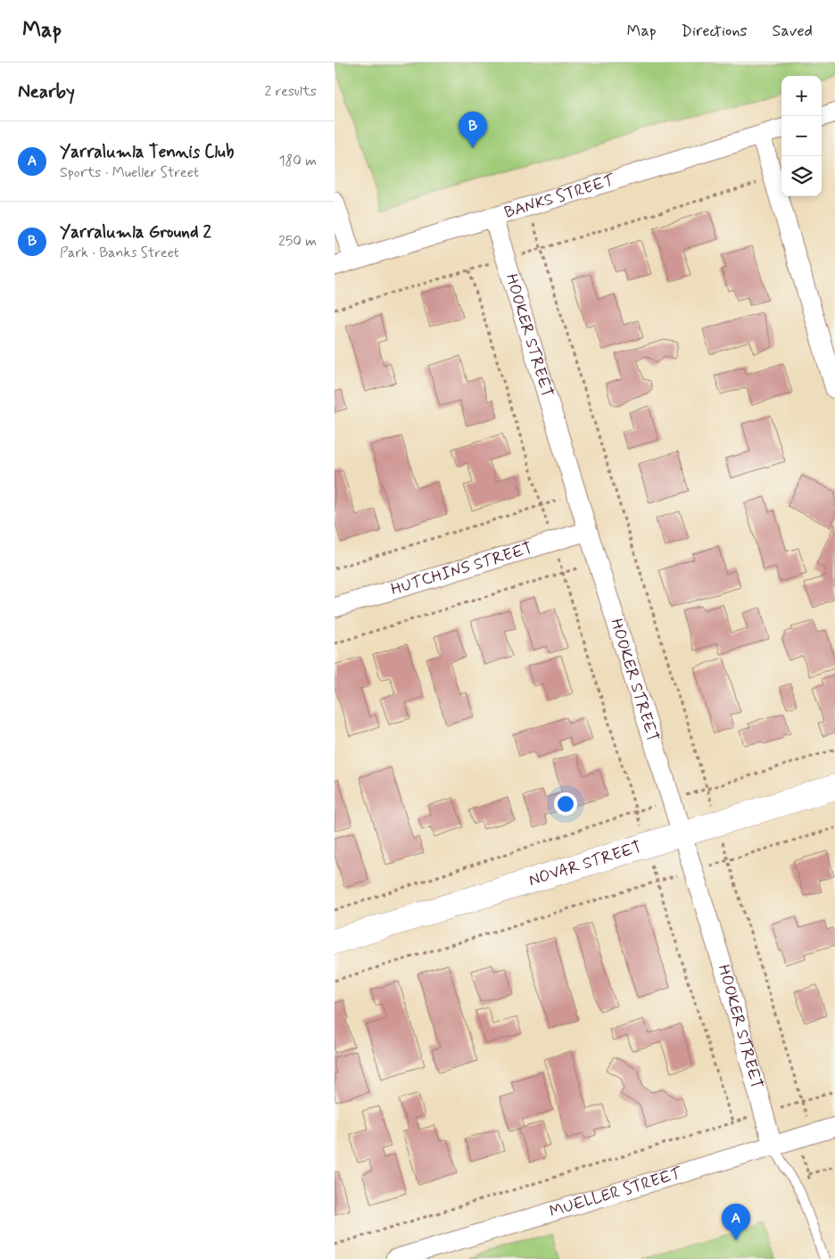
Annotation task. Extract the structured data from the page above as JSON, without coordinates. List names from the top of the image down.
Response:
{
  "streets": {
    "main road": ["NOVAR STREET"],
    "street": [
      "BANKS STREET",
      "HOOKER STREET",
      "HUTCHINS STREET",
      "MUELLER STREET"
    ]
  },
  "crossings": [
    ["BANKS STREET", "HOOKER STREET"],
    ["HOOKER STREET", "HUTCHINS STREET"],
    ["HOOKER STREET", "NOVAR STREET"],
    ["HOOKER STREET", "MUELLER STREET"]
  ],
  "page": {
    "header": "Map",
    "nav": ["Map", "Directions", "Saved"],
    "heading": ["Nearby", "2 results"],
    "map_buttons": ["+", "−"],
    "pins": ["B", "A"],
    "list": [
      {
        "mark": "A",
        "name": "Yarralumla Tennis Club",
        "note": "Sports · Mueller Street",
        "value": "180 m"
      },
      {
        "mark": "B",
        "name": "Yarralumla Ground 2",
        "note": "Park · Banks Street",
        "value": "250 m"
      }
    ]
  }
}
